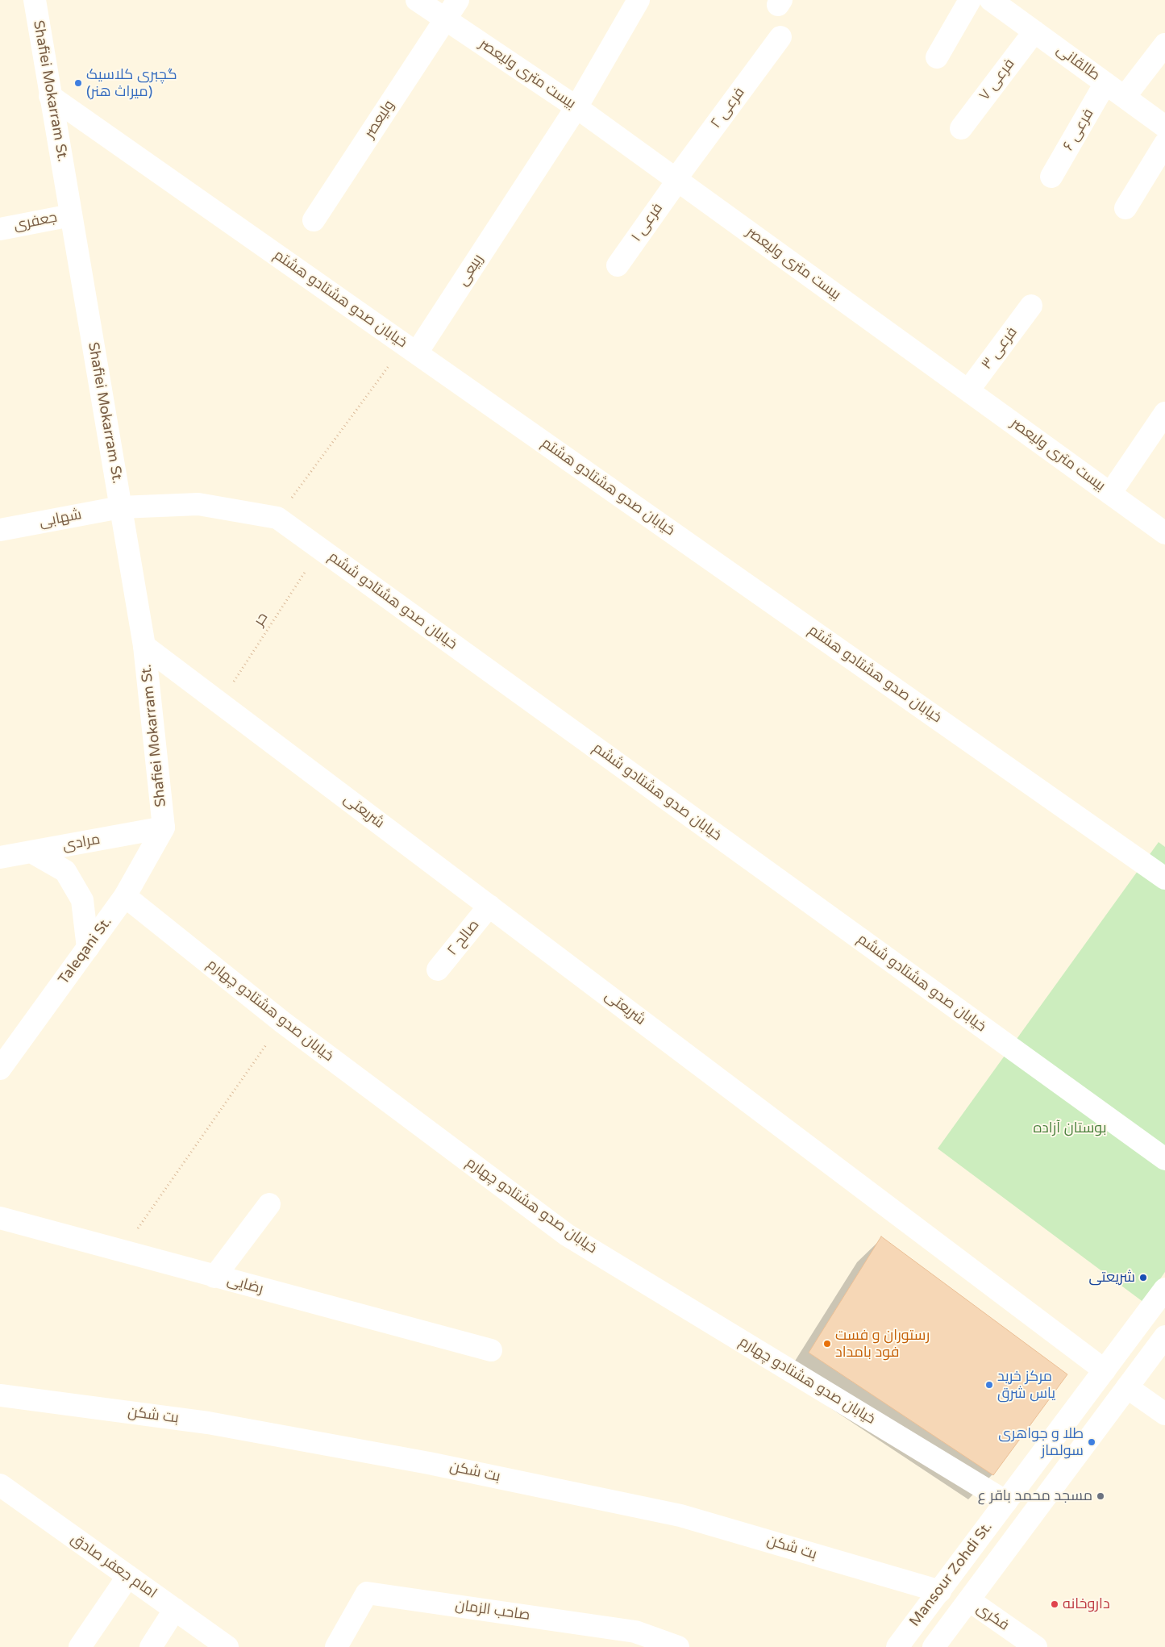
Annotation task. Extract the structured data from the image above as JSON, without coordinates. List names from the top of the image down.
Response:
{
  "streets": {
    "street": [
      "طالقانی",
      "بیست متری ولیعصر",
      "فرعی ۷",
      "Shafiei Mokarram St.",
      "فرعی ۲",
      "ولیعصر",
      "فرعی ۶",
      "جعفری",
      "فرعی ۱",
      "ربیعی",
      "خیابان صدو هشتادو هشتم",
      "فرعی ۳",
      "شهابی",
      "خیابان صدو هشتادو ششم",
      "شریعتی",
      "مرادی",
      "صالح ۲",
      "Taleqani St.",
      "خیابان صدو هشتادو چهارم",
      "رضایی",
      "بت شکن",
      "امام جعفر صادق",
      "Mansour Zohdi St.",
      "صاحب الزمان",
      "فکری"
    ],
    "path": ["حر"]
  },
  "crossings": [
    ["طالقانی", "فرعی ۷"],
    ["طالقانی", "فرعی ۶"],
    ["بیست متری ولیعصر", "فرعی ۲"],
    ["بیست متری ولیعصر", "ولیعصر"],
    ["بیست متری ولیعصر", "فرعی ۱"],
    ["بیست متری ولیعصر", "ربیعی"],
    ["بیست متری ولیعصر", "فرعی ۳"],
    ["Shafiei Mokarram St.", "جعفری"],
    ["Shafiei Mokarram St.", "خیابان صدو هشتادو هشتم"],
    ["Shafiei Mokarram St.", "شهابی"],
    ["Shafiei Mokarram St.", "خیابان صدو هشتادو ششم"],
    ["Shafiei Mokarram St.", "شریعتی"],
    ["Shafiei Mokarram St.", "مرادی"],
    ["Shafiei Mokarram St.", "Taleqani St."],
    ["فرعی ۲", "فرعی ۱"],
    ["ربیعی", "خیابان صدو هشتادو هشتم"],
    ["شهابی", "خیابان صدو هشتادو ششم"],
    ["خیابان صدو هشتادو ششم", "حر"],
    ["حر", "شریعتی"],
    ["شریعتی", "صالح ۲"],
    ["شریعتی", "Mansour Zohdi St."],
    ["مرادی", "Taleqani St."],
    ["Taleqani St.", "خیابان صدو هشتادو چهارم"],
    ["خیابان صدو هشتادو چهارم", "Mansour Zohdi St."],
    ["بت شکن", "Mansour Zohdi St."],
    ["بت شکن", "فکری"],
    ["Mansour Zohdi St.", "فکری"]
  ],
  "parks": ["بوستان آزاده"],
  "places": [
    "گچبری کلاسیک (میراث هنر)",
    "شریعتی",
    "رستوران و فست فود بامداد",
    "مرکز خرید یاس شرق",
    "طلا و جواهری سولماز",
    "مسجد محمد باقر ع",
    "داروخانه"
  ]
}
